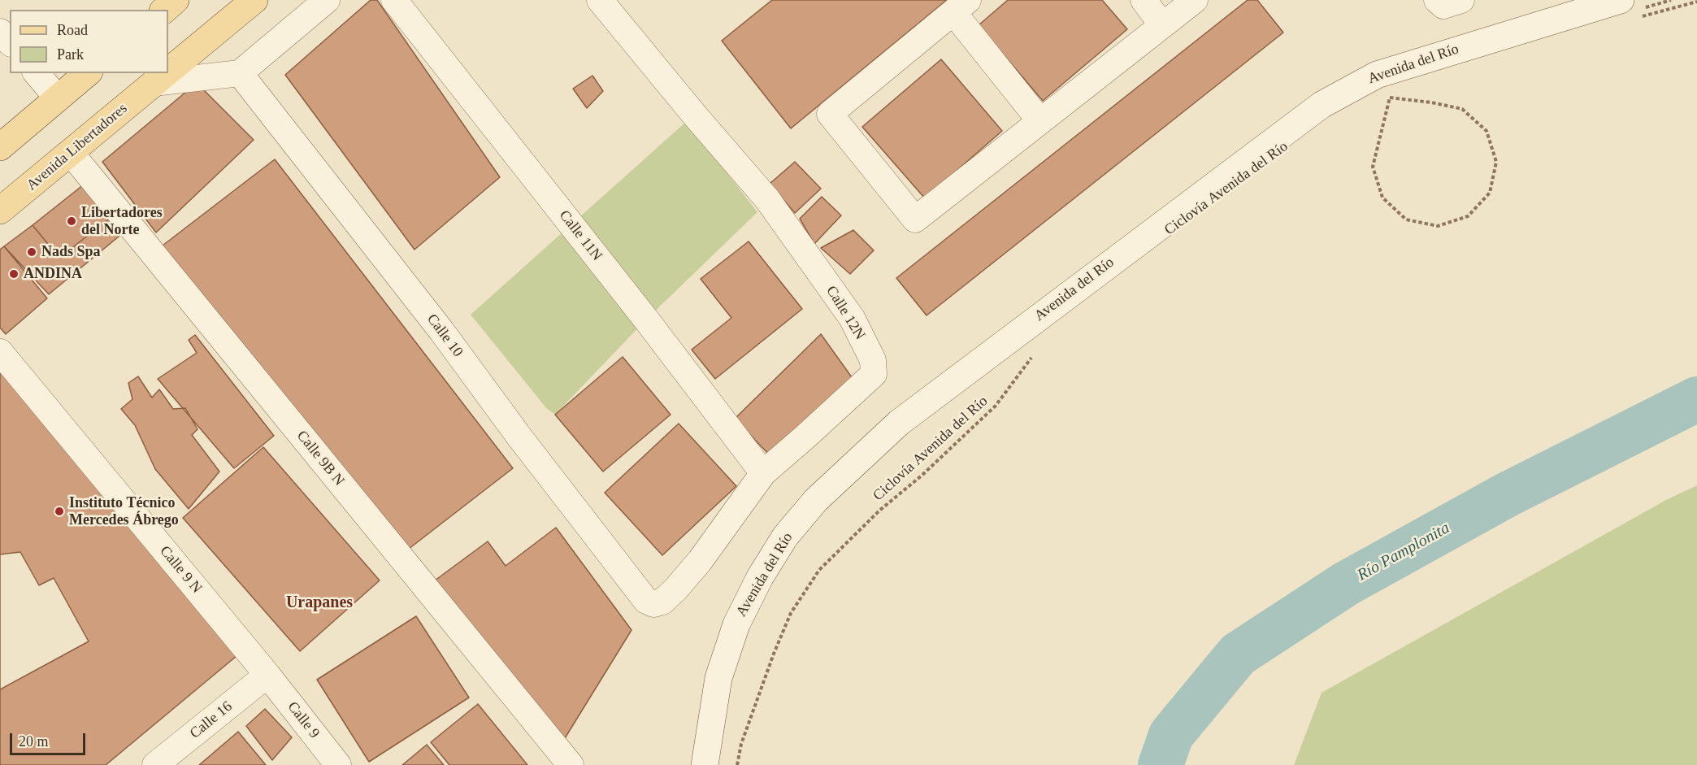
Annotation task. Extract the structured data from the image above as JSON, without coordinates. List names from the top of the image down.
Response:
{
  "streets": {
    "main road": ["Avenida del Río", "Avenida Libertadores"],
    "street": [
      "Calle 11N",
      "Calle 12N",
      "Calle 10",
      "Calle 9B N",
      "Calle 9 N",
      "Calle 16",
      "Calle 9"
    ],
    "path": ["Ciclovía Avenida del Río"]
  },
  "crossings": [
    ["Avenida Libertadores", "Calle 9B N"],
    ["Calle 11N", "Calle 12N"],
    ["Calle 12N", "Calle 10"],
    ["Calle 9 N", "Calle 16"],
    ["Calle 9 N", "Calle 9"],
    ["Calle 16", "Calle 9"]
  ],
  "districts": ["Urapanes"],
  "water": ["Río Pamplonita"],
  "places": [
    "Libertadores del Norte",
    "Nads Spa",
    "ANDINA",
    "Instituto Técnico Mercedes Ábrego"
  ],
  "legend": ["Road", "Park"],
  "scale_bar": "20 m"
}
